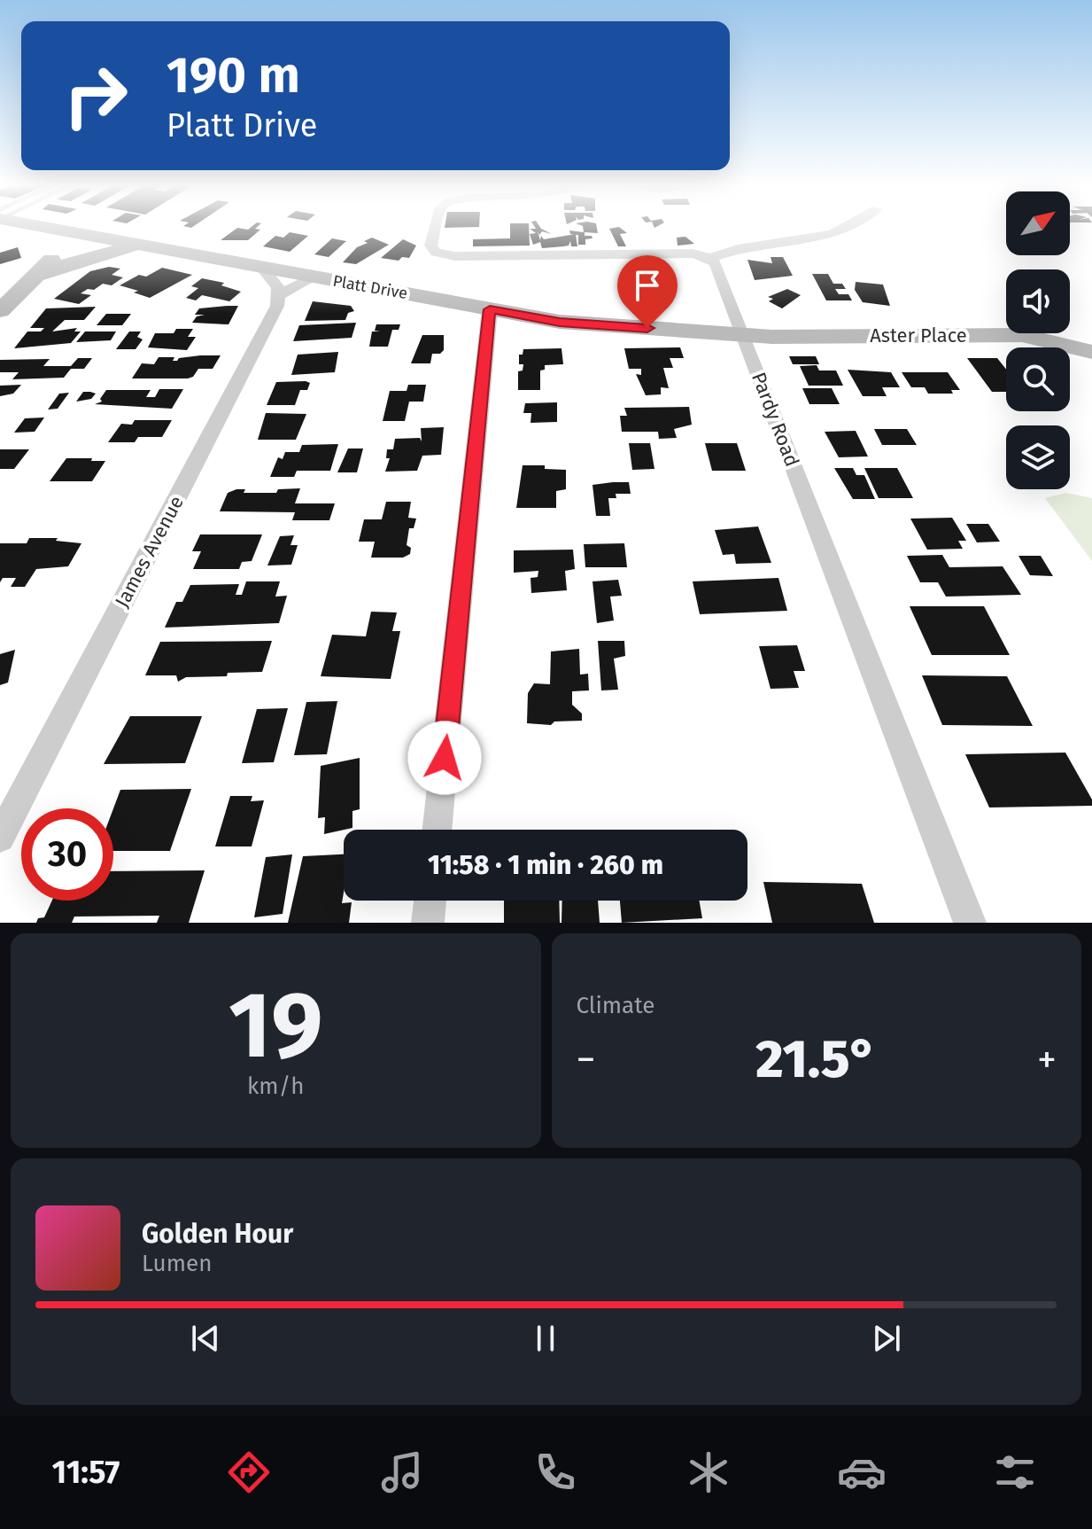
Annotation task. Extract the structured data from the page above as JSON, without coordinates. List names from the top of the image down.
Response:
{
  "streets": {
    "street": [
      "Platt Drive",
      "Aster Place",
      "Pardy Road",
      "James Avenue"
    ]
  },
  "crossings": [
    ["Platt Drive", "Aster Place"],
    ["Platt Drive", "Pardy Road"],
    ["Aster Place", "Pardy Road"]
  ],
  "north": "top right",
  "page": {
    "turn": ["190 m", "Platt Drive"],
    "limit": "30",
    "trip": "11:58 · 1 min · 260 m",
    "tile": [
      ["19", "km/h"],
      "Climate"
    ],
    "heat": ["−", "21.5°", "+"],
    "song": ["Golden Hour", "Lumen"],
    "tabs": "11:57"
  }
}
